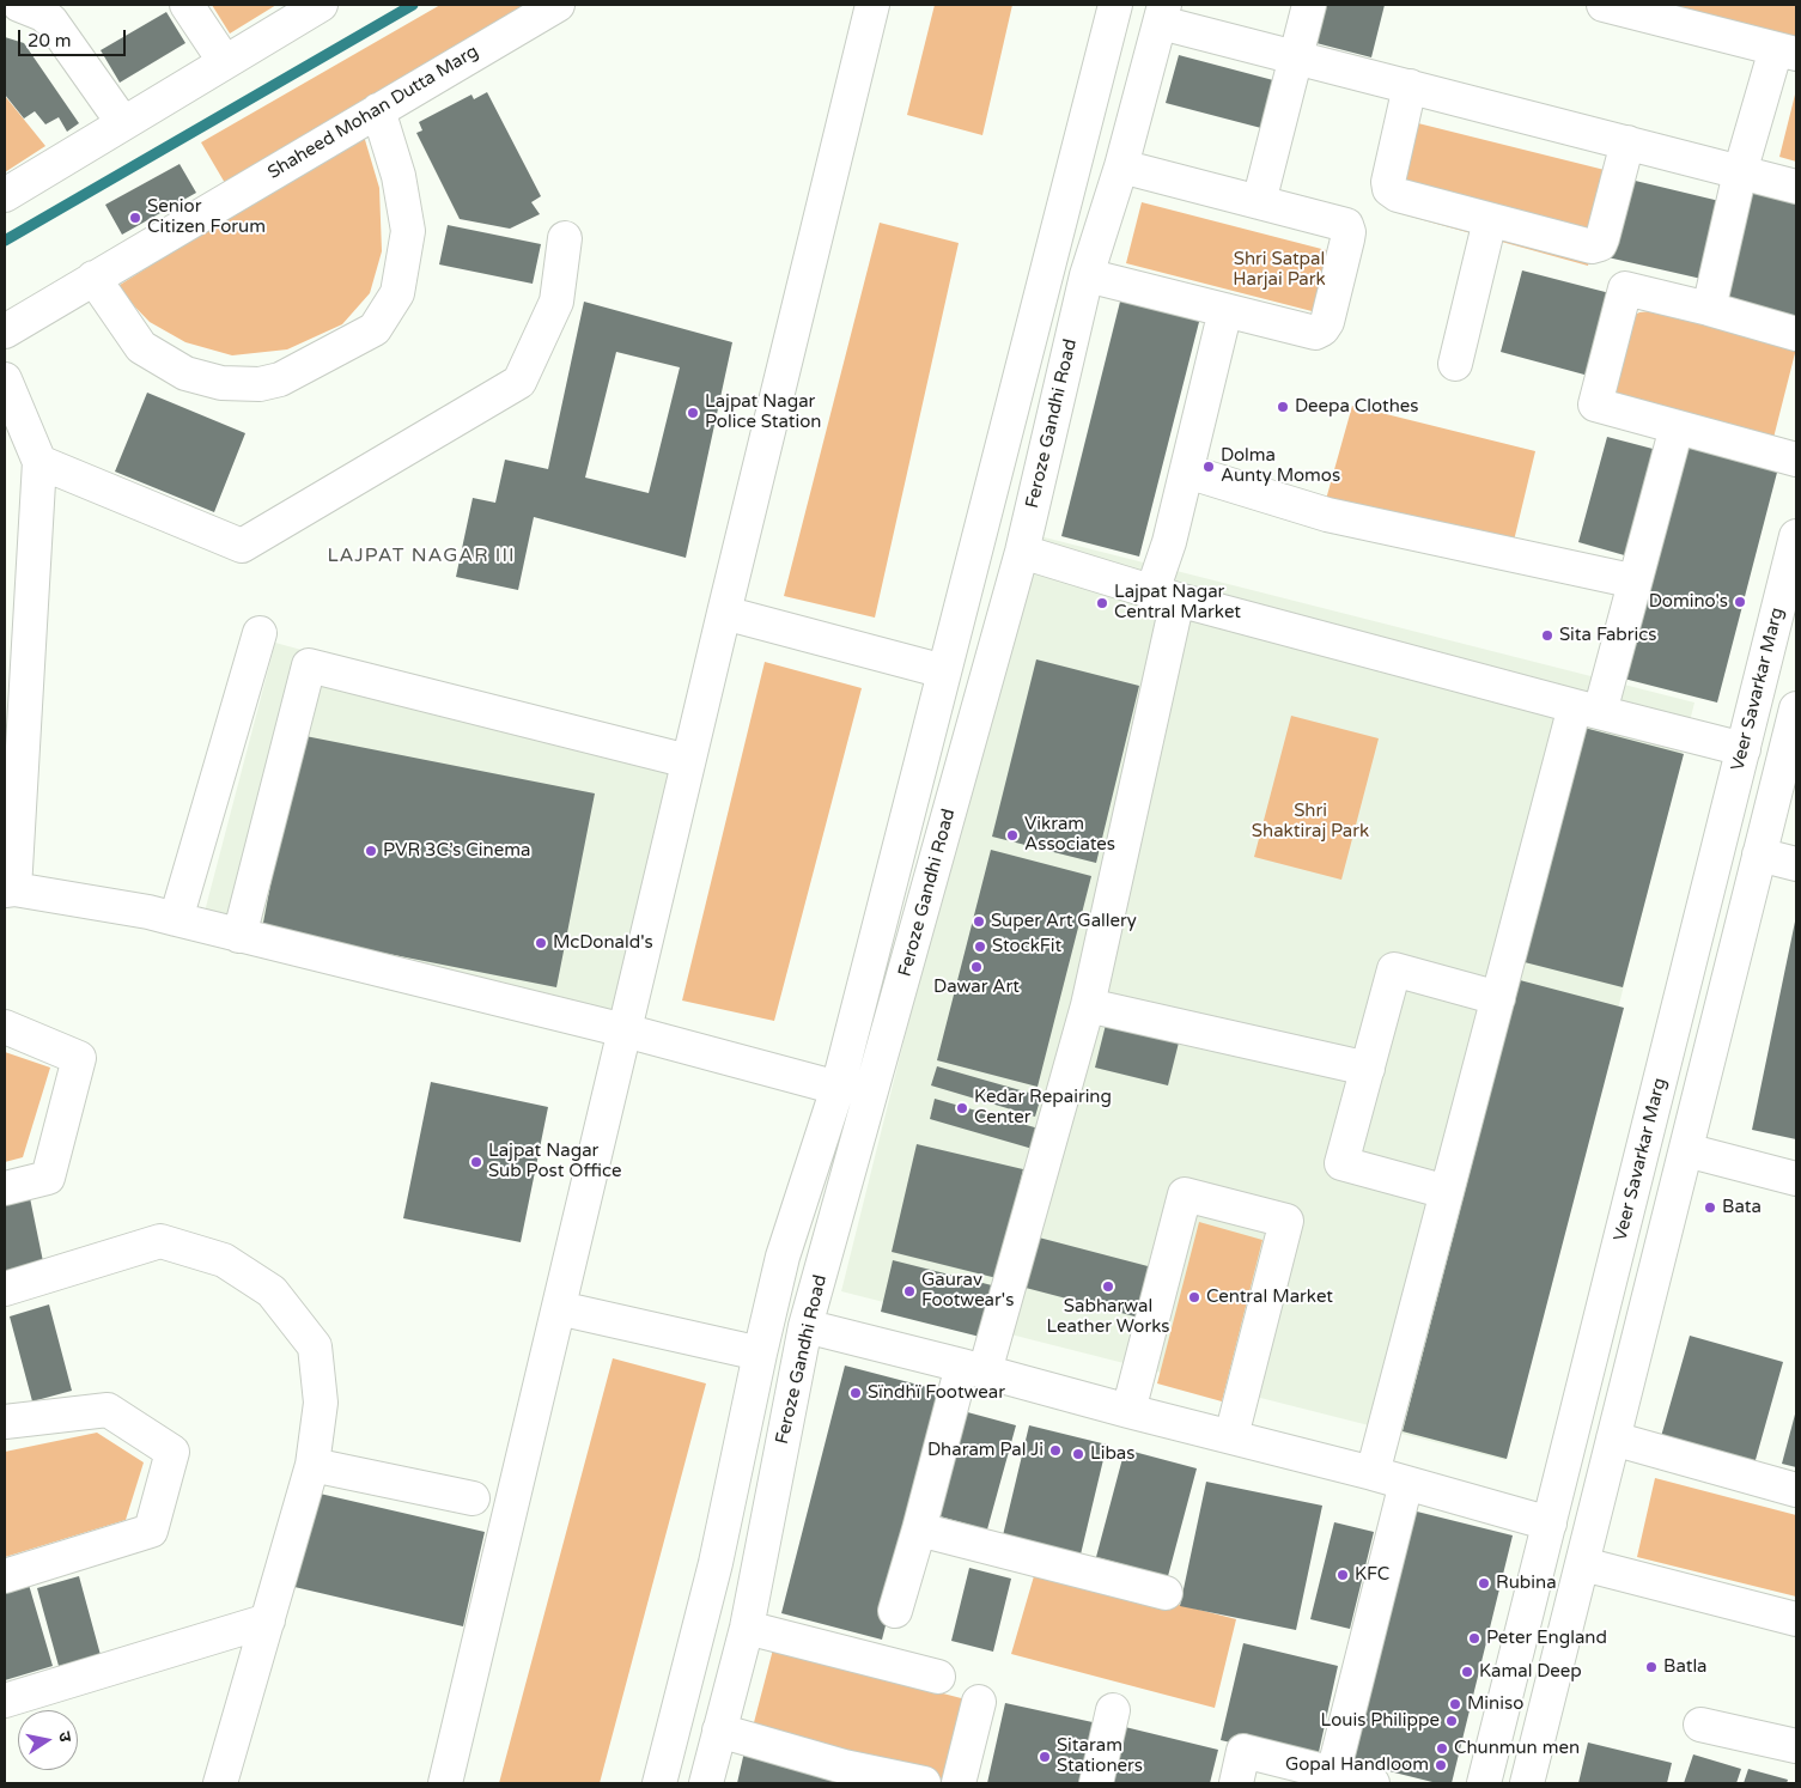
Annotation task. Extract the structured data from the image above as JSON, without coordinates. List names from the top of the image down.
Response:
{
  "streets": {
    "street": ["Shaheed Mohan Dutta Marg", "Feroze Gandhi Road", "Veer Savarkar Marg"]
  },
  "districts": ["LAJPAT NAGAR III"],
  "parks": ["Shri Satpal Harjai Park", "Shri Shaktiraj Park"],
  "places": [
    "Senior Citizen Forum",
    "Deepa Clothes",
    "Lajpat Nagar Police Station",
    "Dolma Aunty Momos",
    "Domino's",
    "Lajpat Nagar Central Market",
    "Sita Fabrics",
    "Vikram Associates",
    "PVR 3C’s Cinema",
    "Super Art Gallery",
    "McDonald's",
    "StockFit",
    "Dawar Art",
    "Kedar Repairing Center",
    "Lajpat Nagar Sub Post Office",
    "Bata",
    "Sabharwal Leather Works",
    "Gaurav Footwear's",
    "Central Market",
    "Sïndhï Footwear",
    "Dharam Pal Ji",
    "Libas",
    "KFC",
    "Rubina",
    "Peter England",
    "Batla",
    "Kamal Deep",
    "Miniso",
    "Louis Philippe",
    "Chunmun men",
    "Sitaram Stationers",
    "Gopal Handloom"
  ],
  "scale_bar": "20 m",
  "north": "right"
}
